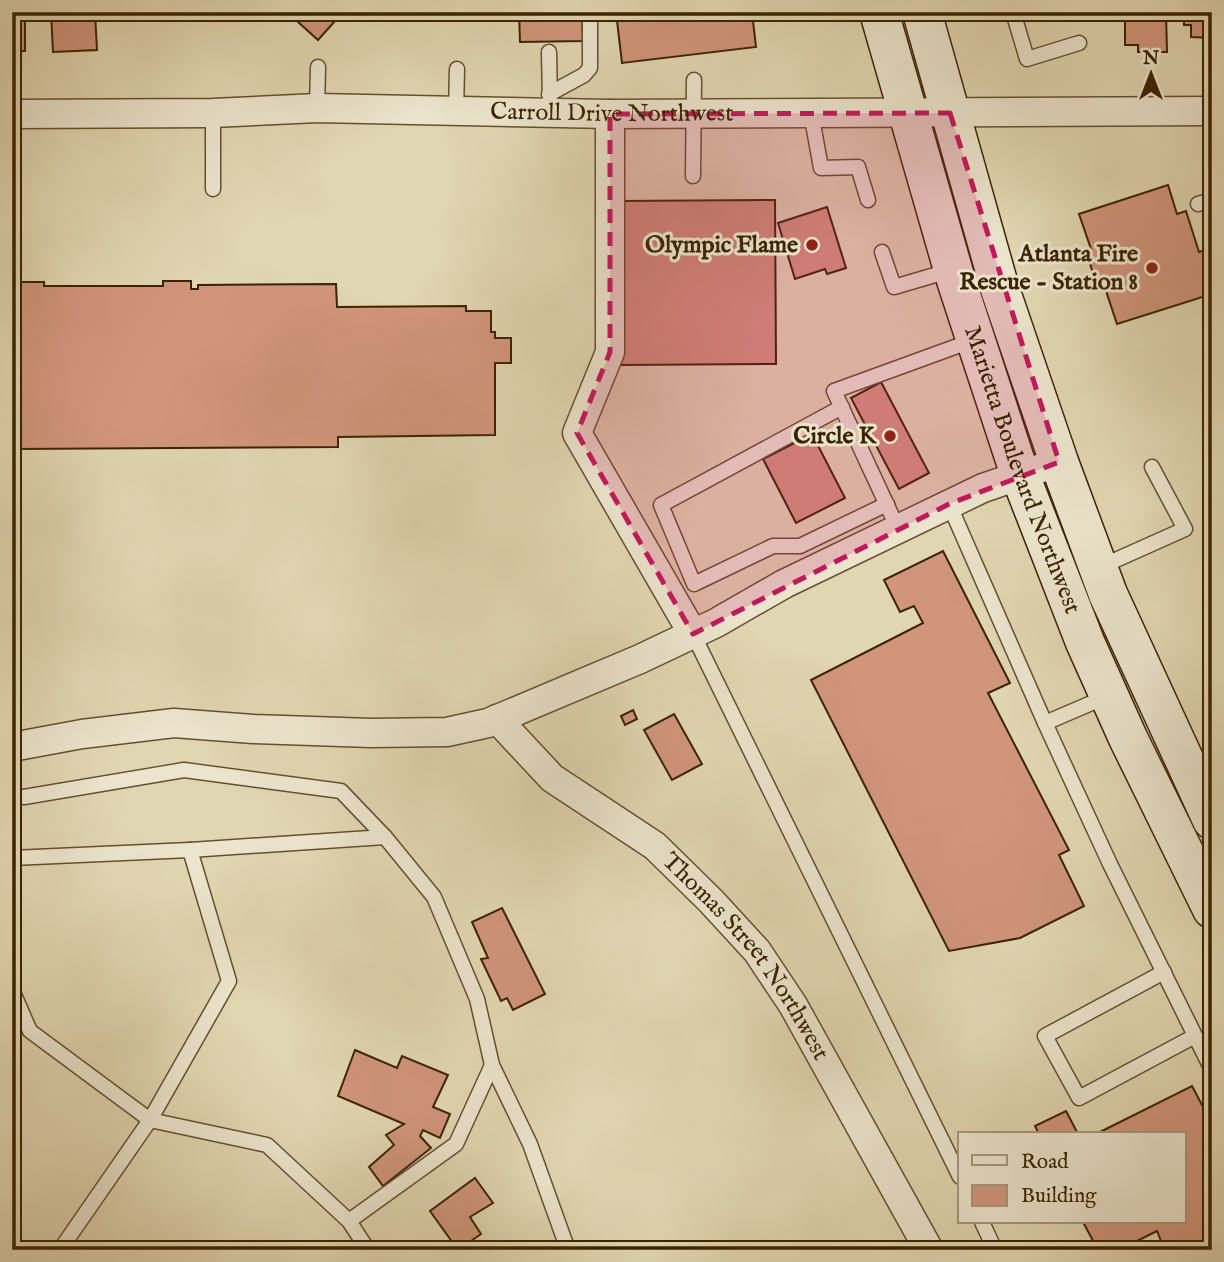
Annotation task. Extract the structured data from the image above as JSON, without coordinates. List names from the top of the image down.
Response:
{
  "streets": {
    "main road": ["Marietta Boulevard Northwest"],
    "street": ["Carroll Drive Northwest", "Thomas Street Northwest"]
  },
  "crossings": [
    ["Carroll Drive Northwest", "Marietta Boulevard Northwest"]
  ],
  "places": ["Olympic Flame", "Atlanta Fire Rescue - Station 8", "Circle K"],
  "legend": ["Road", "Building"],
  "north": "top"
}
